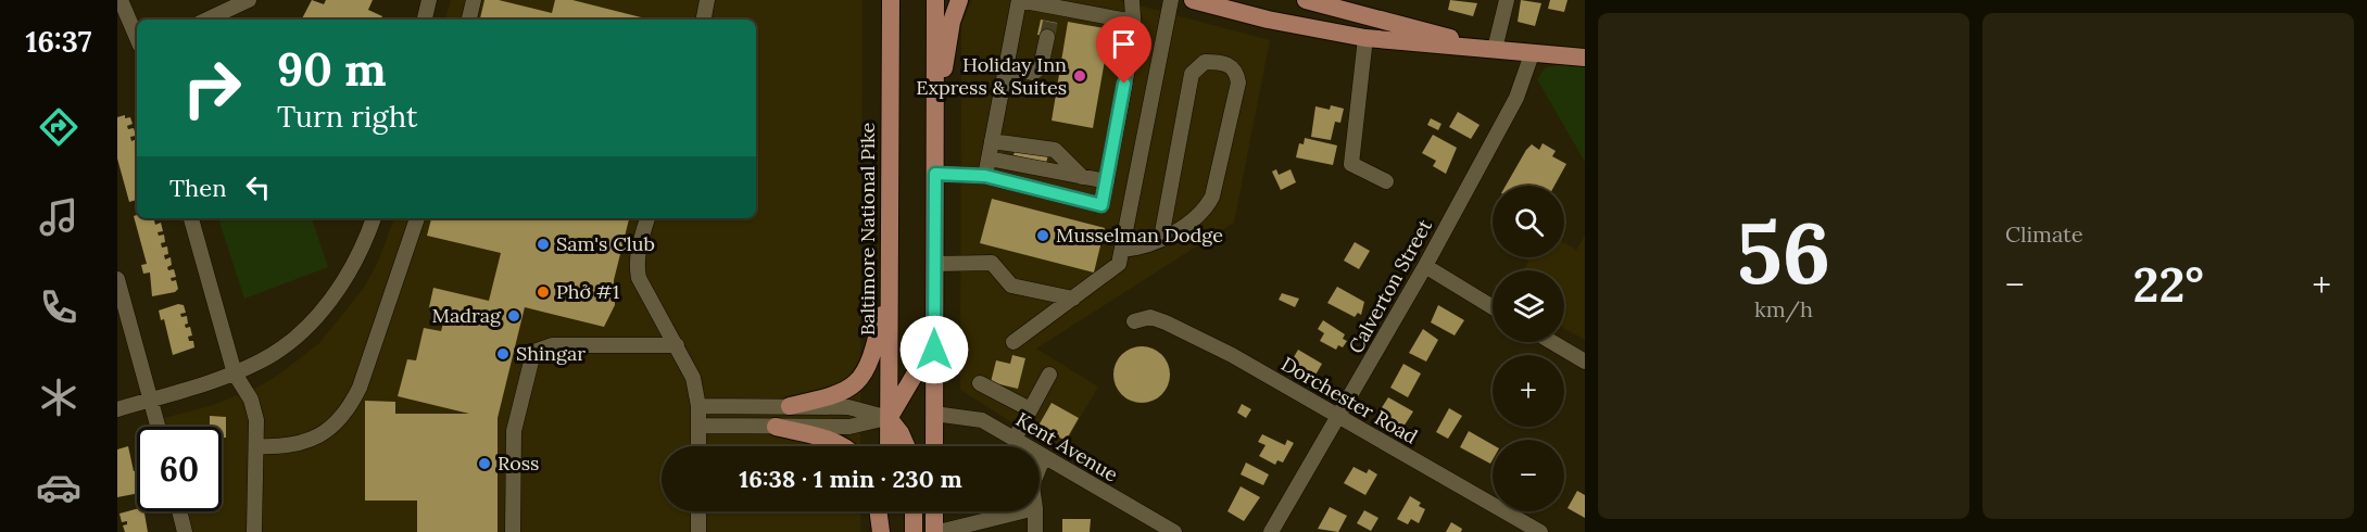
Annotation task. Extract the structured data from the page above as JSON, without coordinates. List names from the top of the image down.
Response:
{
  "streets": {
    "main road": ["Baltimore National Pike"],
    "street": ["Calverton Street", "Dorchester Road", "Kent Avenue"]
  },
  "crossings": [
    ["Calverton Street", "Dorchester Road"]
  ],
  "places": [
    "Holiday Inn Express & Suites",
    "Musselman Dodge",
    "Sam's Club",
    "Phở #1",
    "Madrag",
    "Shingar",
    "Ross"
  ],
  "page": {
    "tabs": "16:37",
    "tile": [
      ["56", "km/h"],
      "Climate"
    ],
    "turn": ["90 m", "Turn right"],
    "then": "Then",
    "map_buttons": ["+", "−"],
    "heat": ["−", "22°", "+"],
    "limit": "60",
    "trip": "16:38 · 1 min · 230 m"
  }
}
